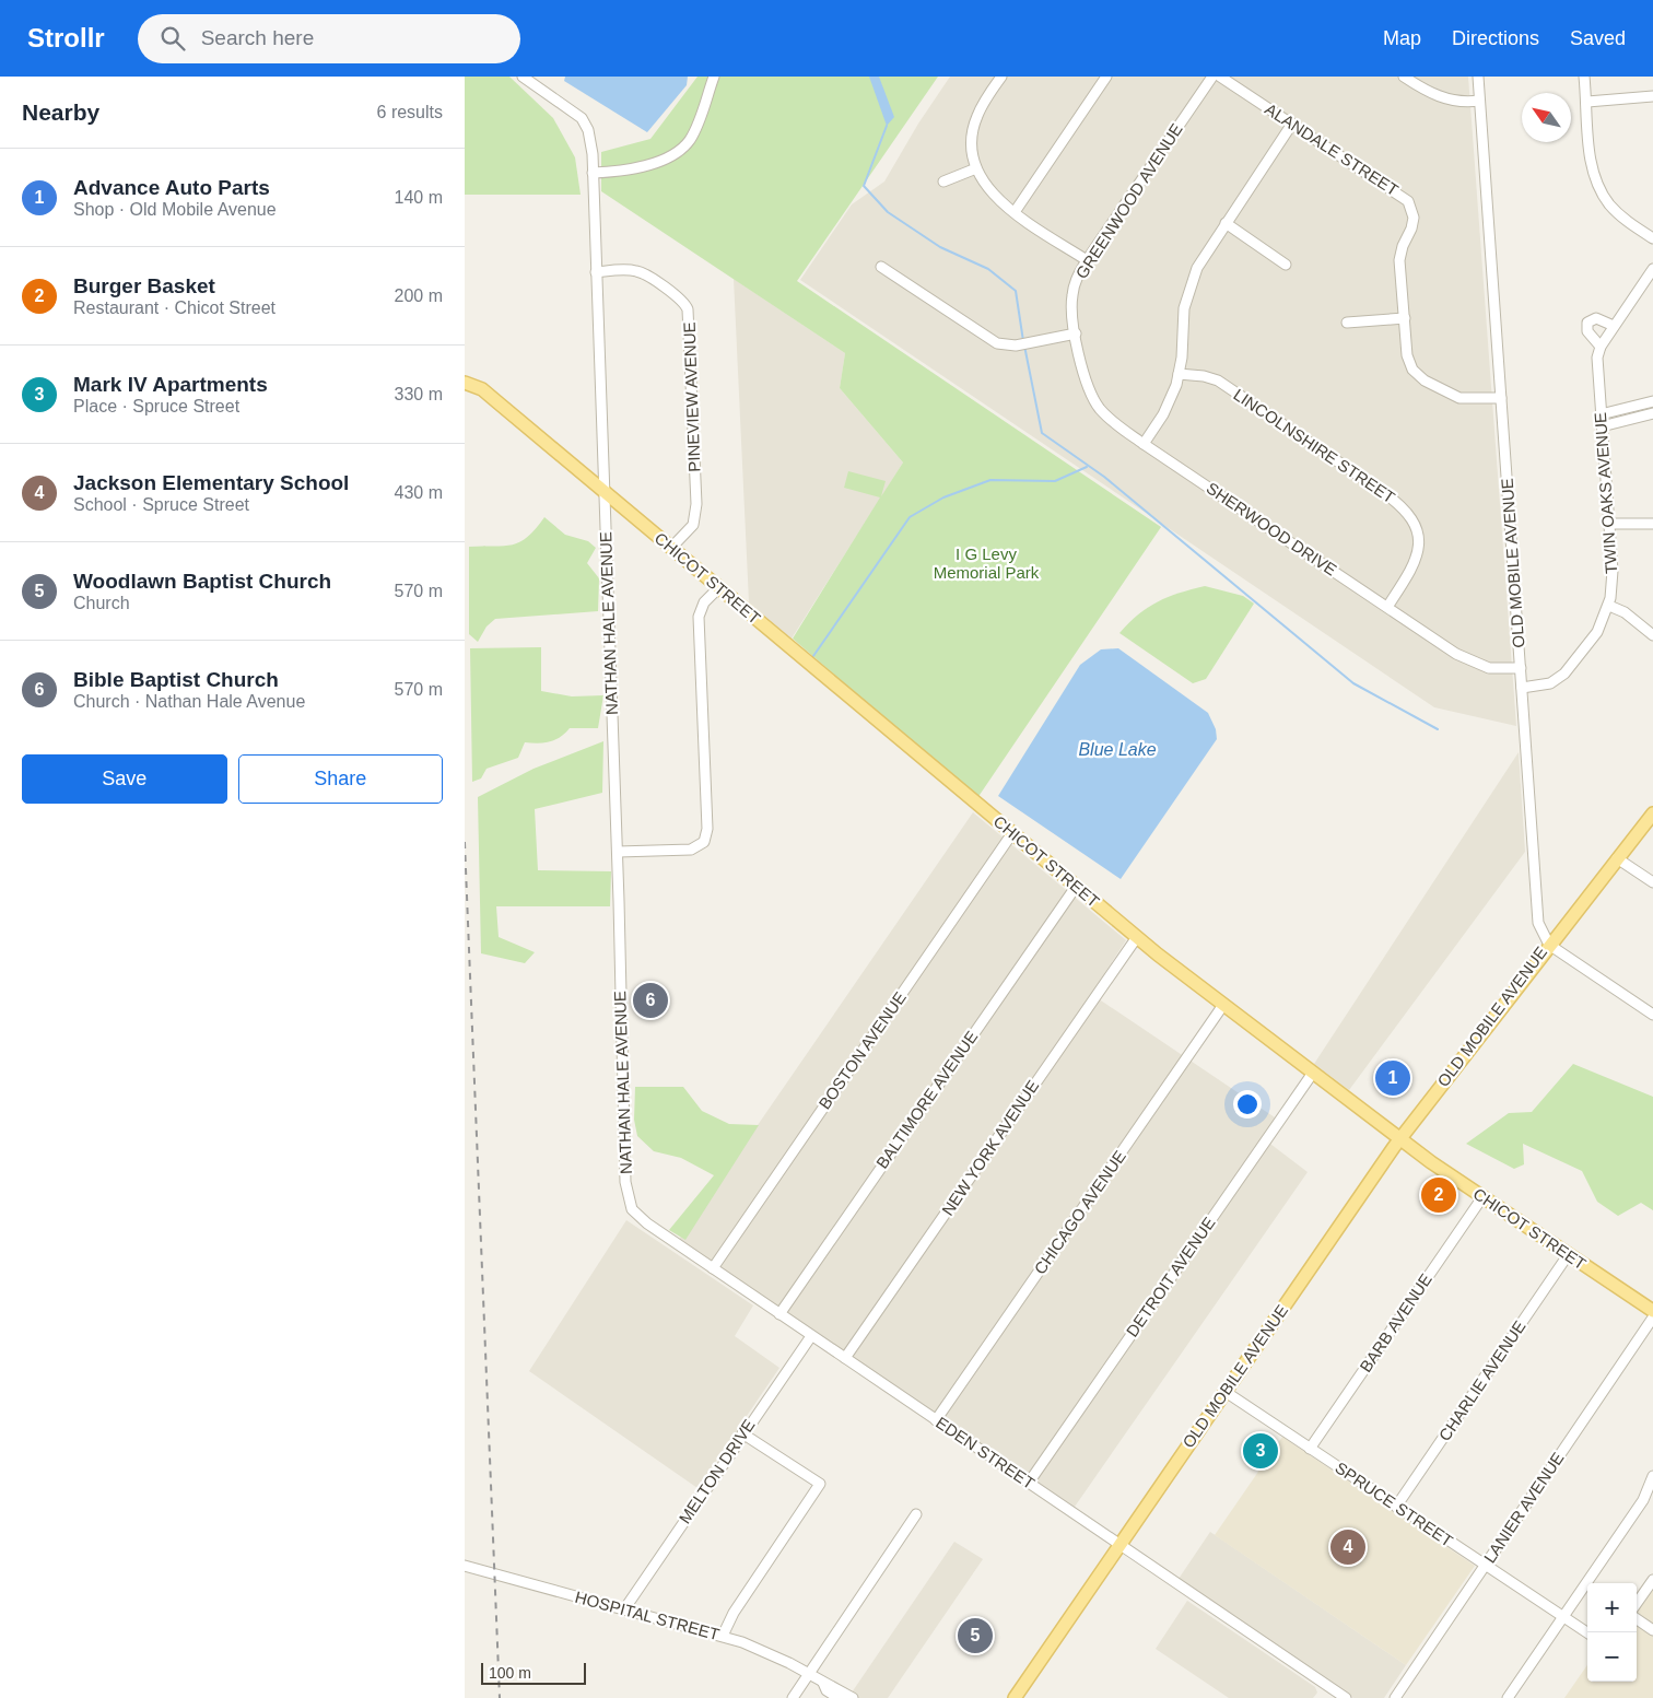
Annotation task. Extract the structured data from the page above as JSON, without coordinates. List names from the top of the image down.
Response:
{
  "streets": {
    "main road": ["OLD MOBILE AVENUE", "CHICOT STREET"],
    "street": [
      "ALANDALE STREET",
      "GREENWOOD AVENUE",
      "PINEVIEW AVENUE",
      "LINCOLNSHIRE STREET",
      "TWIN OAKS AVENUE",
      "SHERWOOD DRIVE",
      "NATHAN HALE AVENUE",
      "BOSTON AVENUE",
      "BALTIMORE AVENUE",
      "NEW YORK AVENUE",
      "CHICAGO AVENUE",
      "DETROIT AVENUE",
      "BARB AVENUE",
      "CHARLIE AVENUE",
      "EDEN STREET",
      "MELTON DRIVE",
      "SPRUCE STREET",
      "LANIER AVENUE",
      "HOSPITAL STREET"
    ]
  },
  "crossings": [
    ["ALANDALE STREET", "OLD MOBILE AVENUE"],
    ["GREENWOOD AVENUE", "SHERWOOD DRIVE"],
    ["PINEVIEW AVENUE", "CHICOT STREET"],
    ["PINEVIEW AVENUE", "NATHAN HALE AVENUE"],
    ["LINCOLNSHIRE STREET", "SHERWOOD DRIVE"],
    ["TWIN OAKS AVENUE", "OLD MOBILE AVENUE"],
    ["SHERWOOD DRIVE", "OLD MOBILE AVENUE"],
    ["OLD MOBILE AVENUE", "CHICOT STREET"],
    ["OLD MOBILE AVENUE", "EDEN STREET"],
    ["OLD MOBILE AVENUE", "SPRUCE STREET"],
    ["CHICOT STREET", "NATHAN HALE AVENUE"],
    ["CHICOT STREET", "BOSTON AVENUE"],
    ["CHICOT STREET", "BALTIMORE AVENUE"],
    ["CHICOT STREET", "NEW YORK AVENUE"],
    ["CHICOT STREET", "CHICAGO AVENUE"],
    ["CHICOT STREET", "DETROIT AVENUE"],
    ["CHICOT STREET", "BARB AVENUE"],
    ["CHICOT STREET", "CHARLIE AVENUE"],
    ["NATHAN HALE AVENUE", "EDEN STREET"],
    ["BOSTON AVENUE", "EDEN STREET"],
    ["BALTIMORE AVENUE", "EDEN STREET"],
    ["NEW YORK AVENUE", "EDEN STREET"],
    ["CHICAGO AVENUE", "EDEN STREET"],
    ["DETROIT AVENUE", "EDEN STREET"],
    ["BARB AVENUE", "SPRUCE STREET"],
    ["CHARLIE AVENUE", "SPRUCE STREET"],
    ["EDEN STREET", "MELTON DRIVE"],
    ["MELTON DRIVE", "HOSPITAL STREET"],
    ["SPRUCE STREET", "LANIER AVENUE"]
  ],
  "water": ["Blue Lake"],
  "parks": ["I G Levy Memorial Park"],
  "scale_bar": "100 m",
  "north": "top left",
  "page": {
    "header": "Strollr",
    "search": "Search here",
    "nav": ["Map", "Directions", "Saved"],
    "heading": ["Nearby", "6 results"],
    "list": [
      {
        "mark": "1",
        "name": "Advance Auto Parts",
        "note": "Shop · Old Mobile Avenue",
        "value": "140 m"
      },
      {
        "mark": "2",
        "name": "Burger Basket",
        "note": "Restaurant · Chicot Street",
        "value": "200 m"
      },
      {
        "mark": "3",
        "name": "Mark IV Apartments",
        "note": "Place · Spruce Street",
        "value": "330 m"
      },
      {
        "mark": "4",
        "name": "Jackson Elementary School",
        "note": "School · Spruce Street",
        "value": "430 m"
      },
      {
        "mark": "5",
        "name": "Woodlawn Baptist Church",
        "note": "Church",
        "value": "570 m"
      },
      {
        "mark": "6",
        "name": "Bible Baptist Church",
        "note": "Church · Nathan Hale Avenue",
        "value": "570 m"
      }
    ],
    "buttons": ["Save", "Share"],
    "pins": [
      "6",
      "1",
      "2",
      "3",
      "4",
      "5"
    ],
    "map_buttons": ["+", "−"],
    "scale": "100 m"
  }
}
